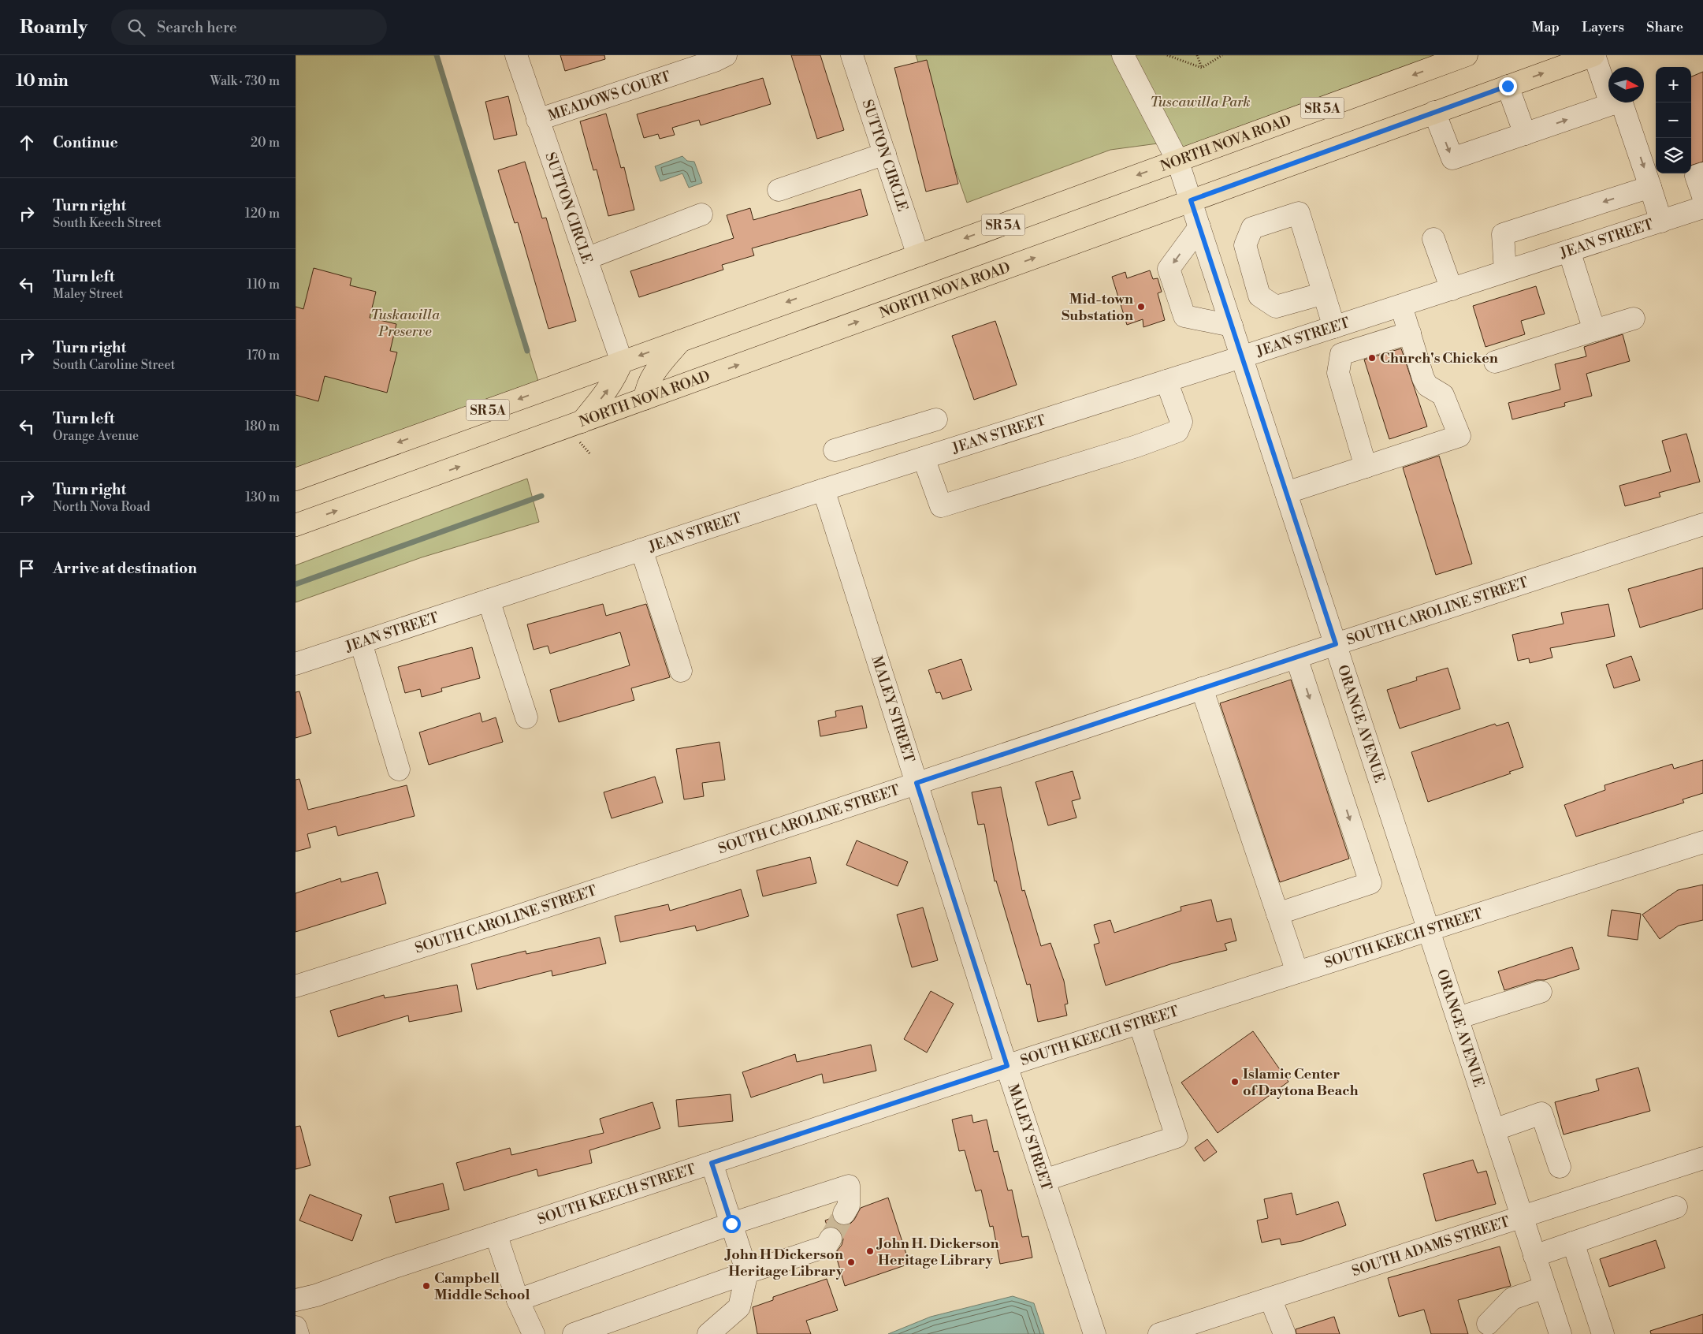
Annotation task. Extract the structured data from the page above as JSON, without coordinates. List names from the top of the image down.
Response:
{
  "streets": {
    "main road": ["SR 5A", "NORTH NOVA ROAD"],
    "street": [
      "MEADOWS COURT",
      "SUTTON CIRCLE",
      "JEAN STREET",
      "SOUTH CAROLINE STREET",
      "MALEY STREET",
      "ORANGE AVENUE",
      "SOUTH KEECH STREET",
      "SOUTH ADAMS STREET"
    ]
  },
  "crossings": [
    ["MEADOWS COURT", "SUTTON CIRCLE"],
    ["NORTH NOVA ROAD", "SUTTON CIRCLE"],
    ["NORTH NOVA ROAD", "ORANGE AVENUE"],
    ["JEAN STREET", "MALEY STREET"],
    ["JEAN STREET", "ORANGE AVENUE"],
    ["SOUTH CAROLINE STREET", "MALEY STREET"],
    ["SOUTH CAROLINE STREET", "ORANGE AVENUE"],
    ["MALEY STREET", "SOUTH KEECH STREET"],
    ["ORANGE AVENUE", "SOUTH KEECH STREET"],
    ["ORANGE AVENUE", "SOUTH ADAMS STREET"]
  ],
  "parks": ["Tuscawilla Park", "Tuskawilla Preserve"],
  "places": [
    "Mid-town Substation",
    "Church's Chicken",
    "Islamic Center of Daytona Beach",
    "John H. Dickerson Heritage Library",
    "John H Dickerson Heritage Library",
    "Campbell Middle School"
  ],
  "north": "right",
  "page": {
    "header": "Roamly",
    "search": "Search here",
    "nav": ["Map", "Layers", "Share"],
    "heading": ["10 min", "Walk · 730 m"],
    "map_buttons": ["+", "−"],
    "list": [
      ["Continue", "20 m"],
      ["Turn right", "South Keech Street", "120 m"],
      ["Turn left", "Maley Street", "110 m"],
      ["Turn right", "South Caroline Street", "170 m"],
      ["Turn left", "Orange Avenue", "180 m"],
      ["Turn right", "North Nova Road", "130 m"],
      "Arrive at destination"
    ]
  }
}
